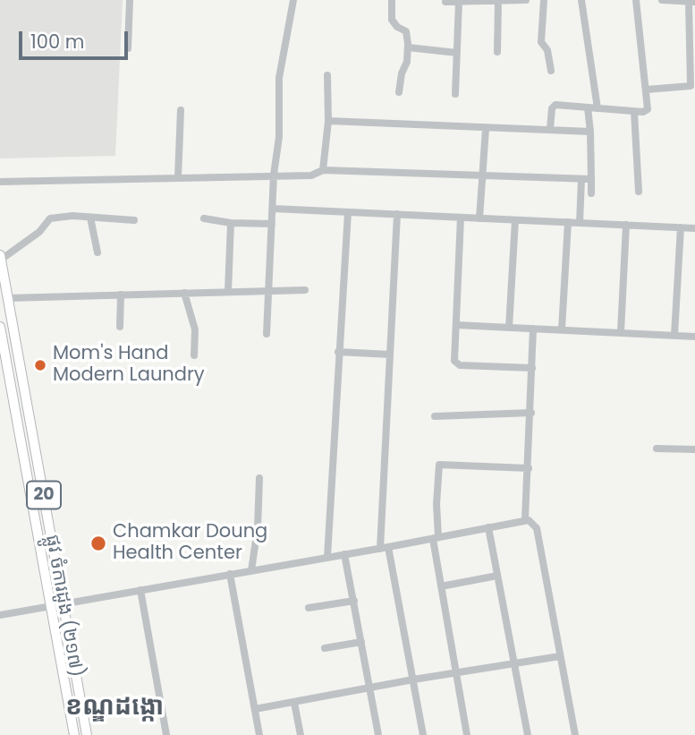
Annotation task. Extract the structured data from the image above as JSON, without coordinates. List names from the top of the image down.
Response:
{
  "streets": {
    "main road": ["20", "ផ្លូវ ចំការដូង (២១៧)"]
  },
  "districts": ["ខណ្ឌដង្កោ"],
  "places": ["Mom's Hand Modern Laundry", "Chamkar Doung Health Center"],
  "scale_bar": "100 m"
}
